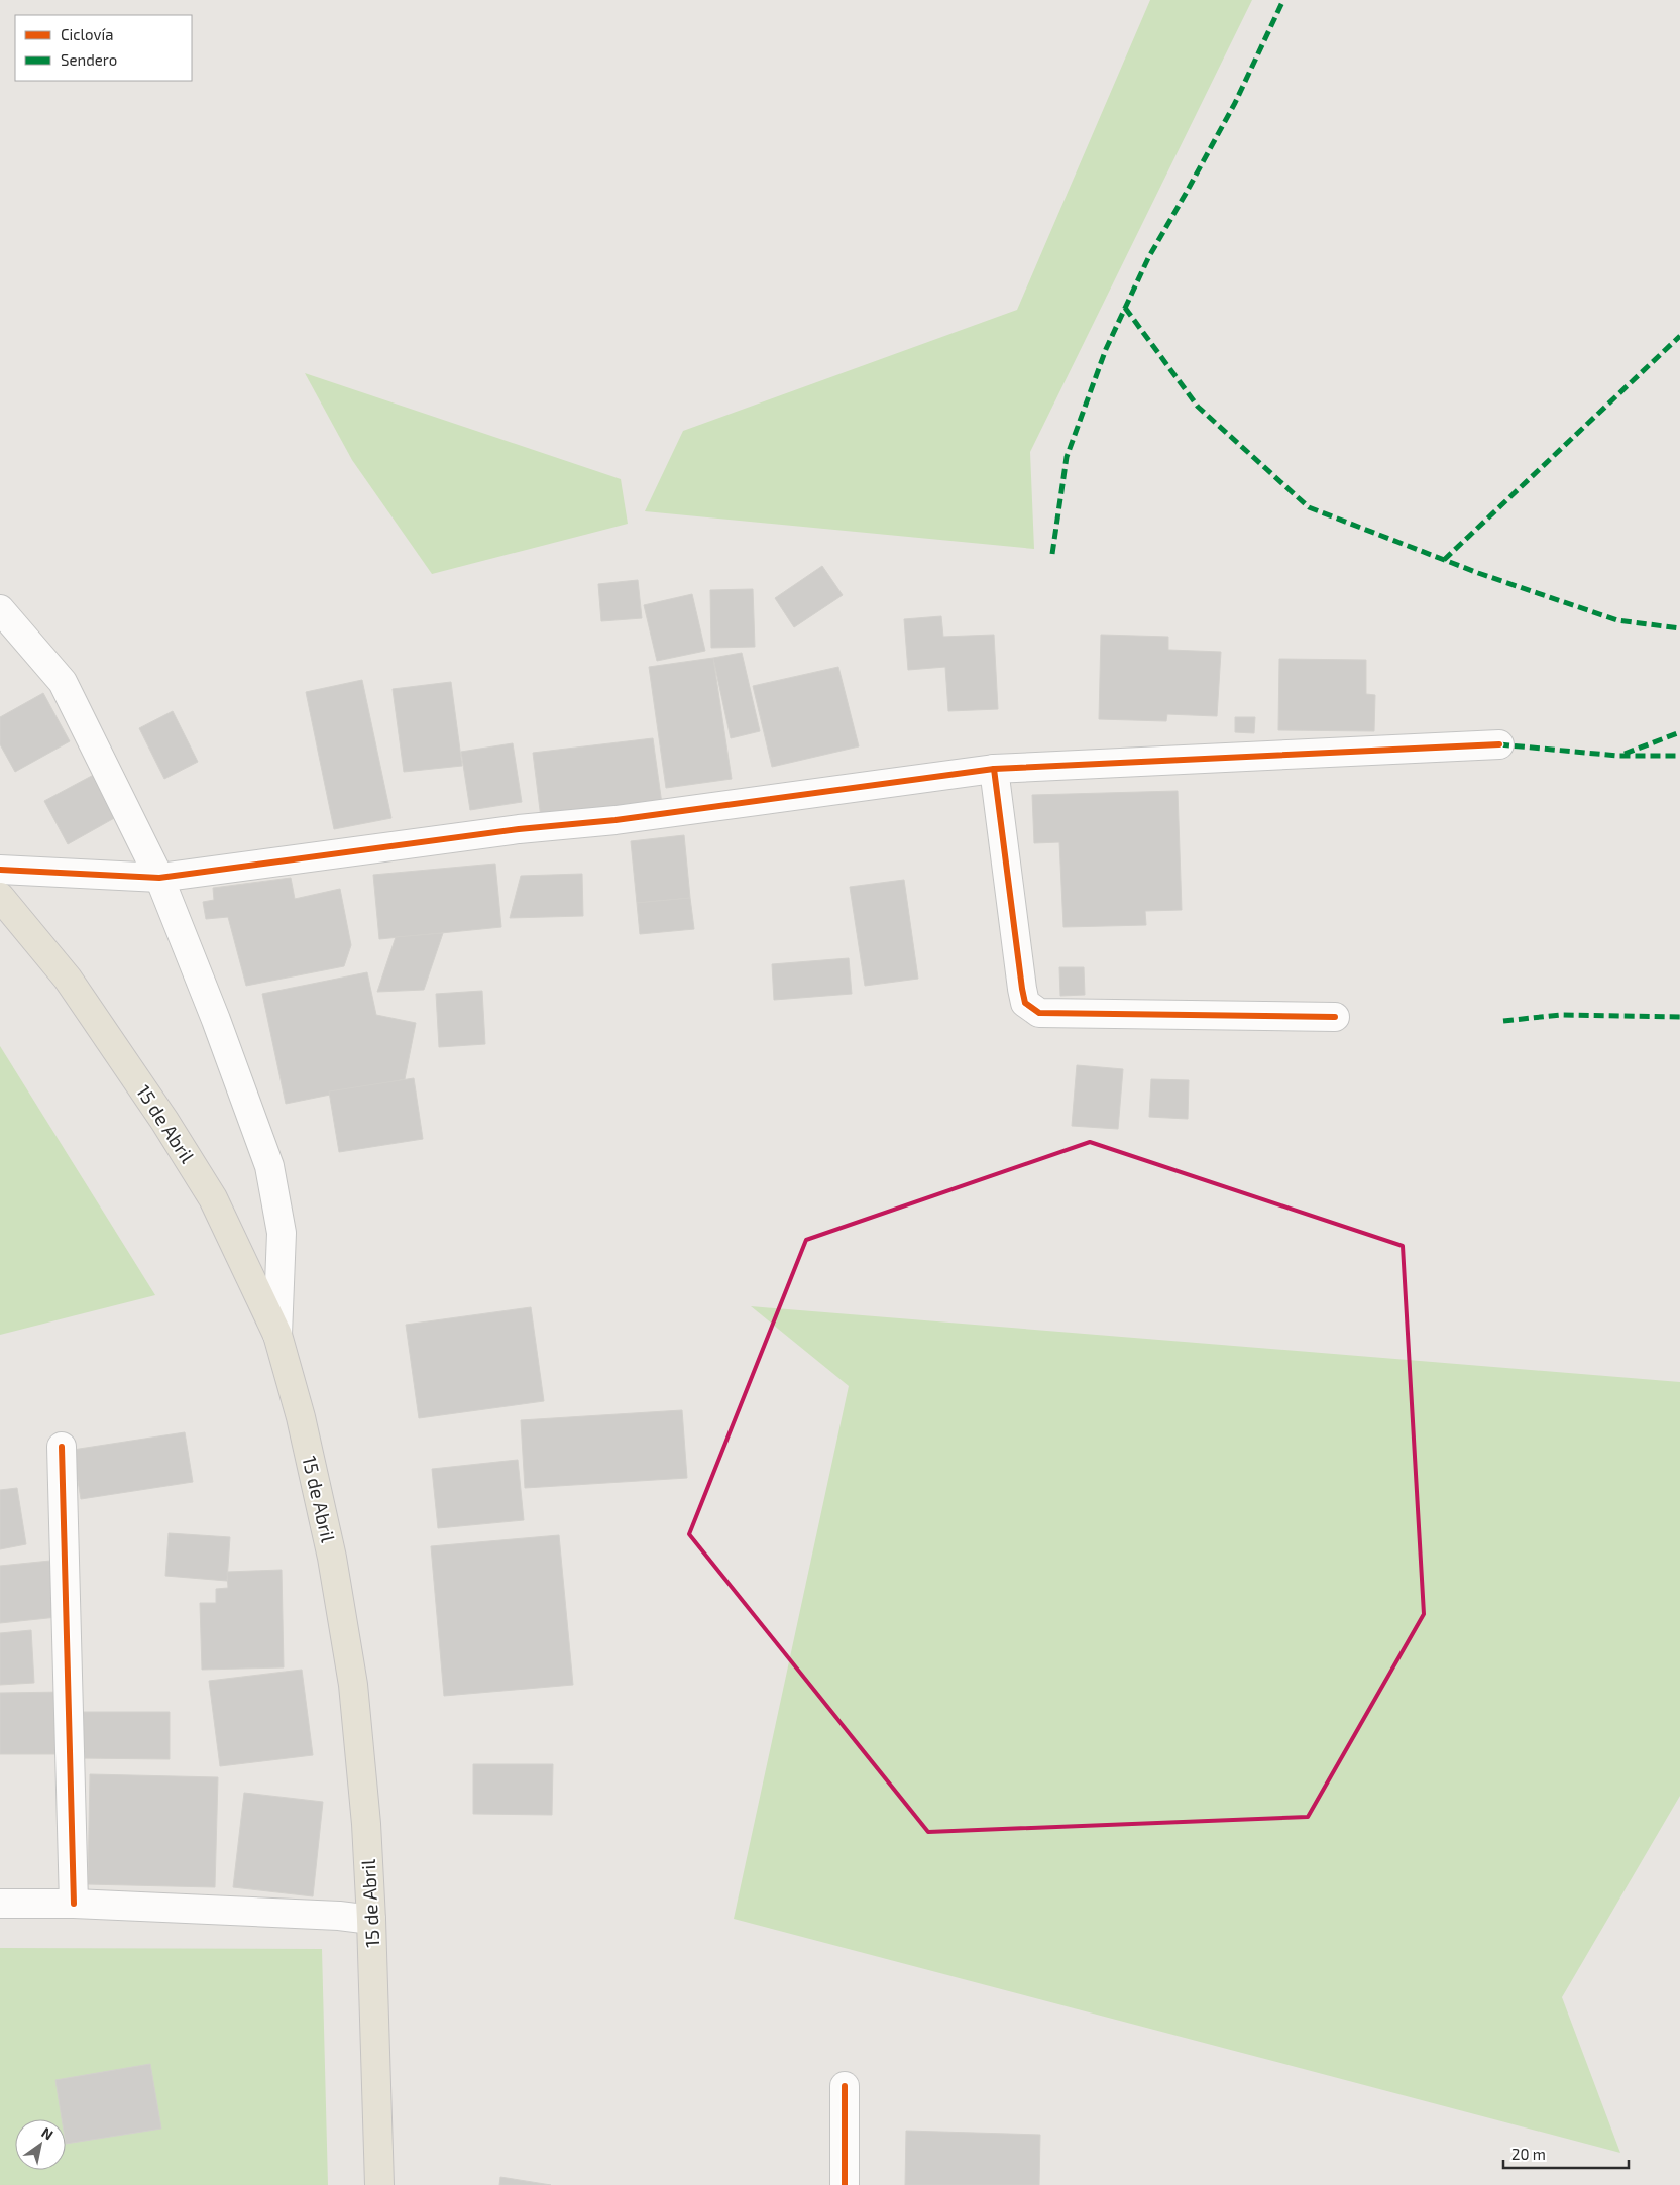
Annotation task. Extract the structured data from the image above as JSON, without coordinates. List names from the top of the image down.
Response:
{
  "streets": {
    "main road": ["15 de Abril"]
  },
  "legend": ["Ciclovía", "Sendero"],
  "scale_bar": "20 m",
  "north": "top right"
}
